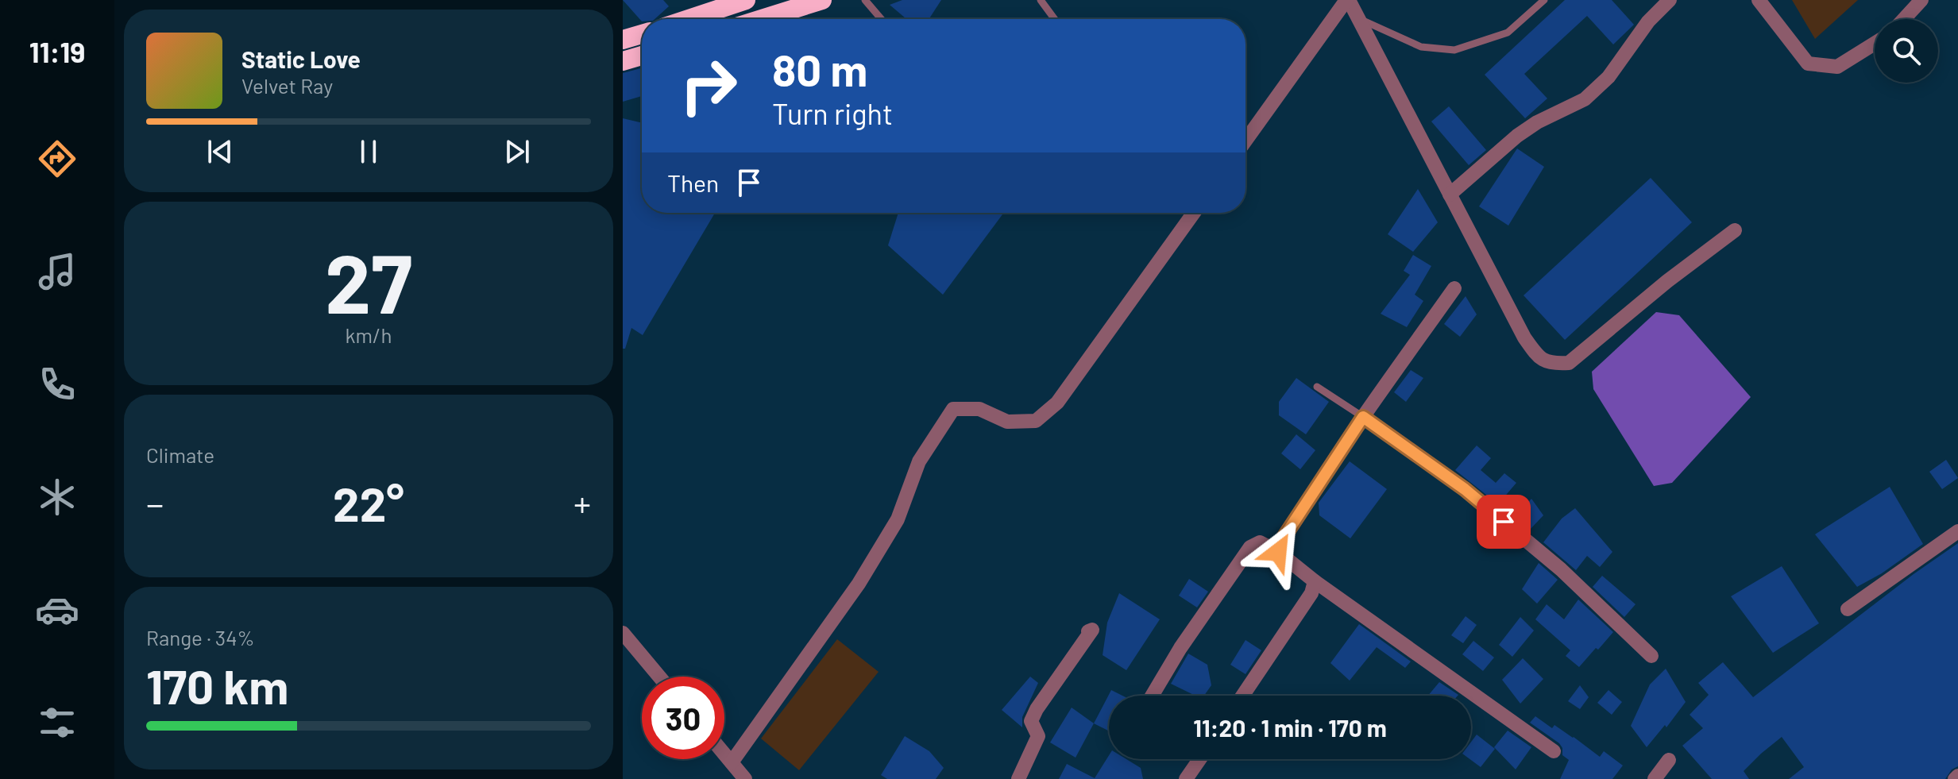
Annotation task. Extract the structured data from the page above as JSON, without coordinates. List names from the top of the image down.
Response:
{
  "page": {
    "tabs": "11:19",
    "turn": ["80 m", "Turn right"],
    "song": ["Static Love", "Velvet Ray"],
    "then": "Then",
    "tile": [
      ["27", "km/h"],
      "Climate",
      ["Range · 34%", "170 km"]
    ],
    "heat": ["−", "22°", "+"],
    "limit": "30",
    "trip": "11:20 · 1 min · 170 m"
  }
}
